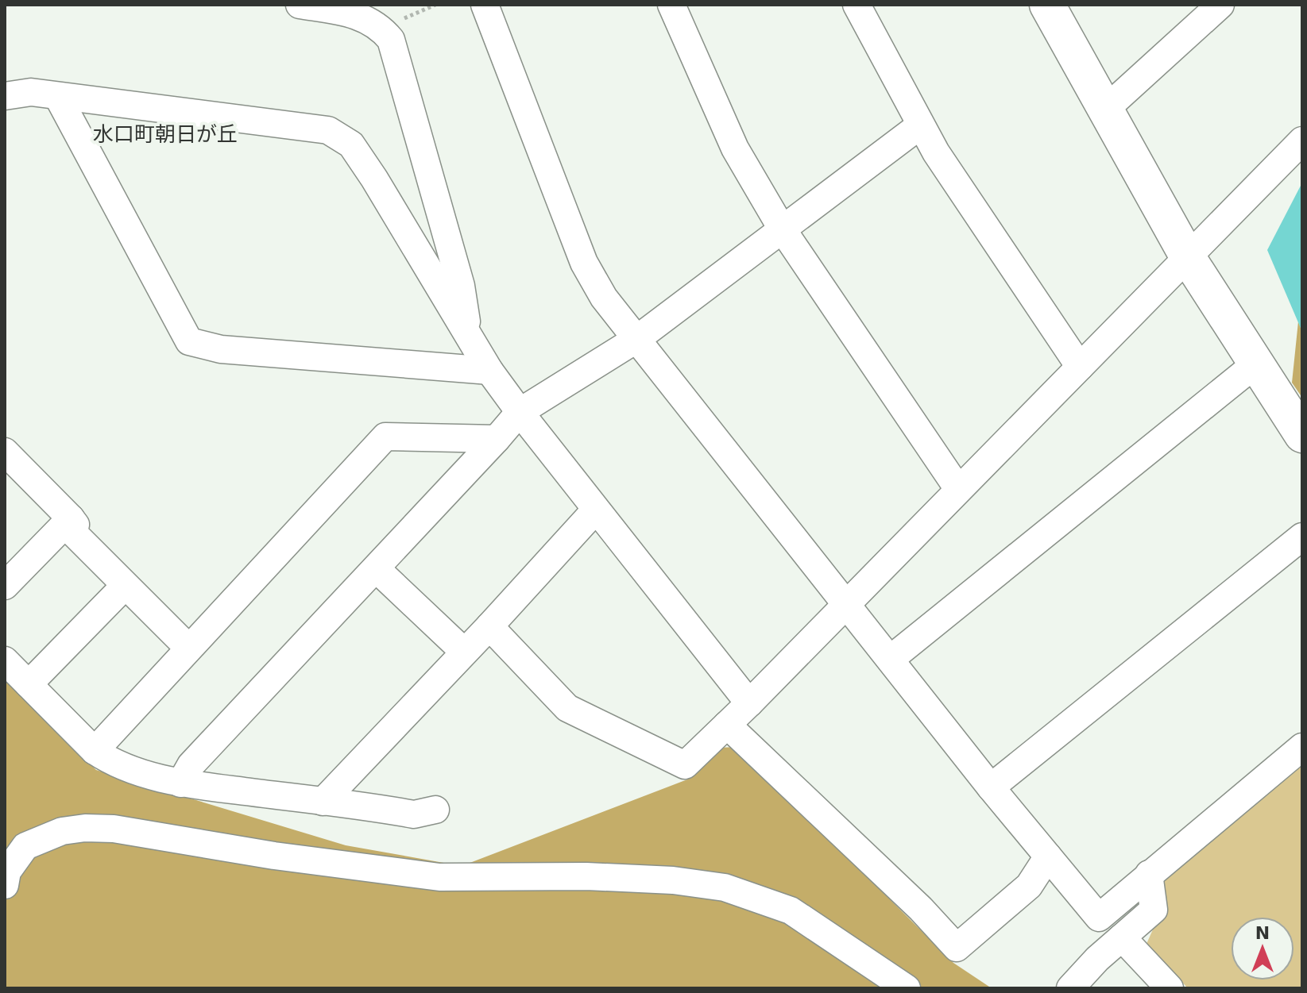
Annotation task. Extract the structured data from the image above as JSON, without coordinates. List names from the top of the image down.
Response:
{
  "districts": ["水口町朝日が丘"],
  "north": "top"
}
